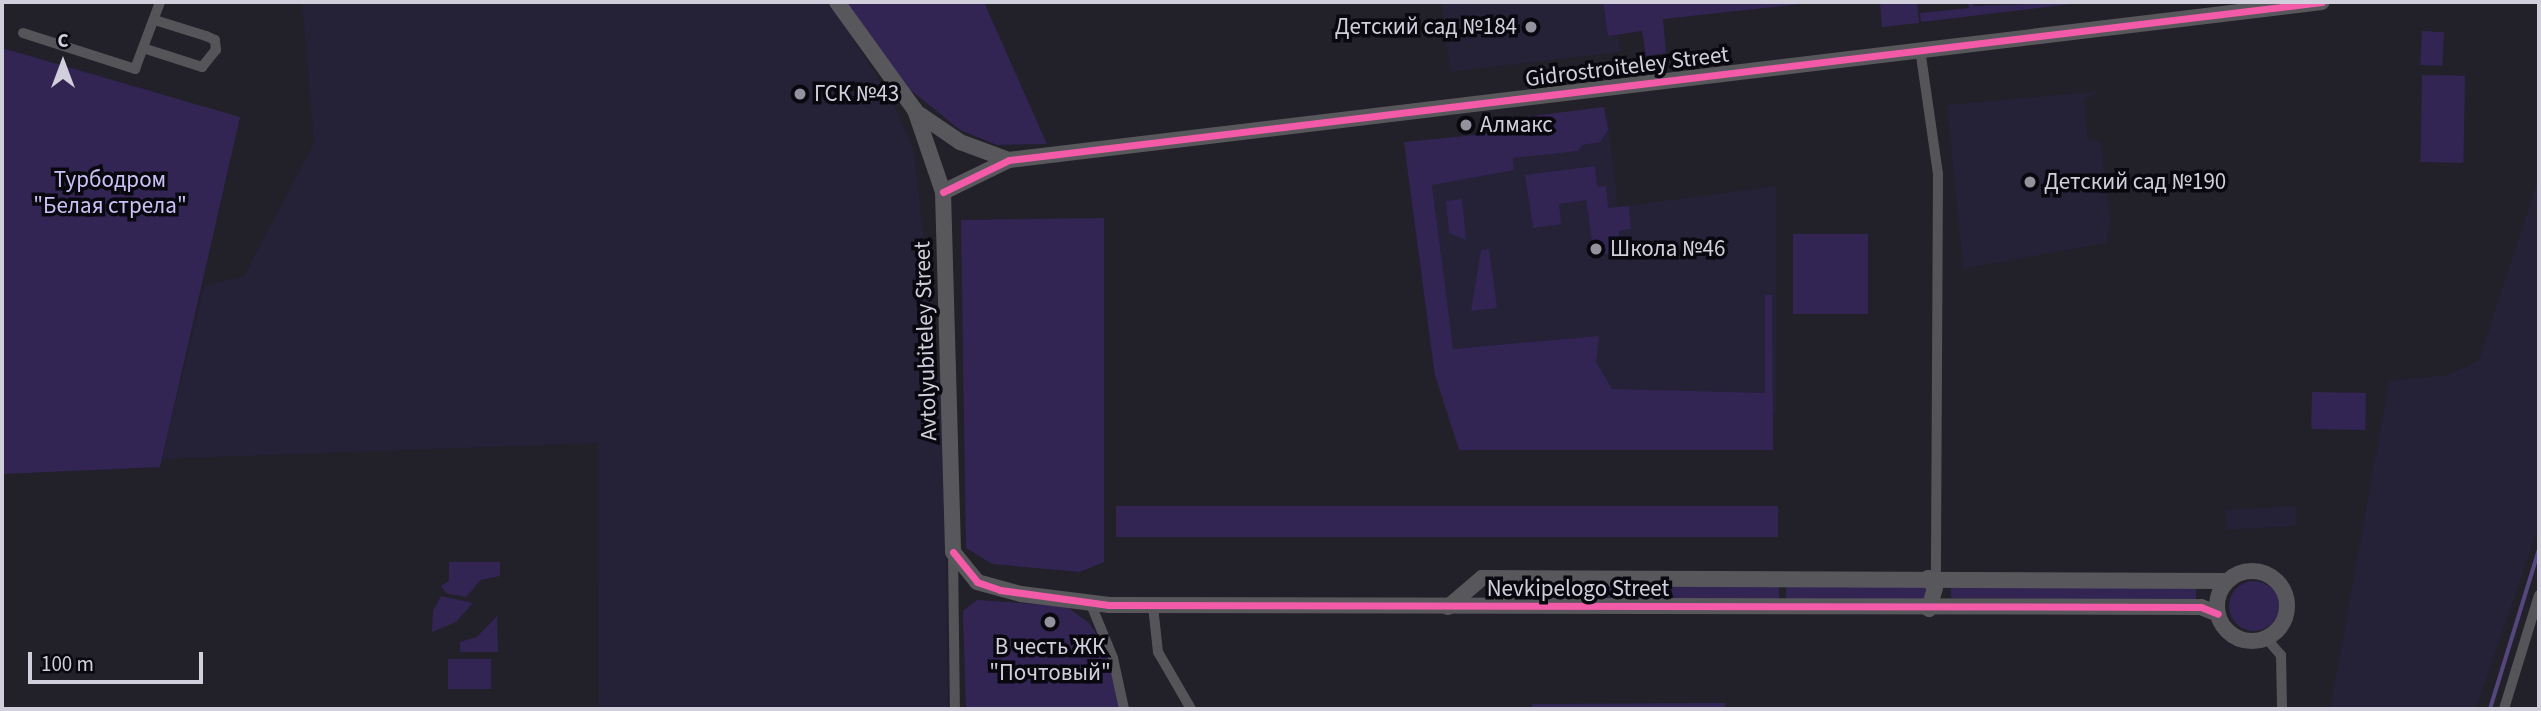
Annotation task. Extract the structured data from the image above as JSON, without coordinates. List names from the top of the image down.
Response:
{
  "streets": {
    "street": ["Gidrostroiteley Street", "Avtolyubiteley Street", "Nevkipelogo Street"]
  },
  "crossings": [
    ["Gidrostroiteley Street", "Avtolyubiteley Street"],
    ["Avtolyubiteley Street", "Nevkipelogo Street"]
  ],
  "parks": ["Турбодром \"Белая стрела\""],
  "places": [
    "Детский сад №184",
    "ГСК №43",
    "Алмакс",
    "Детский сад №190",
    "Школа №46",
    "В честь ЖК \"Почтовый\""
  ],
  "scale_bar": "100 m",
  "north": "top"
}
